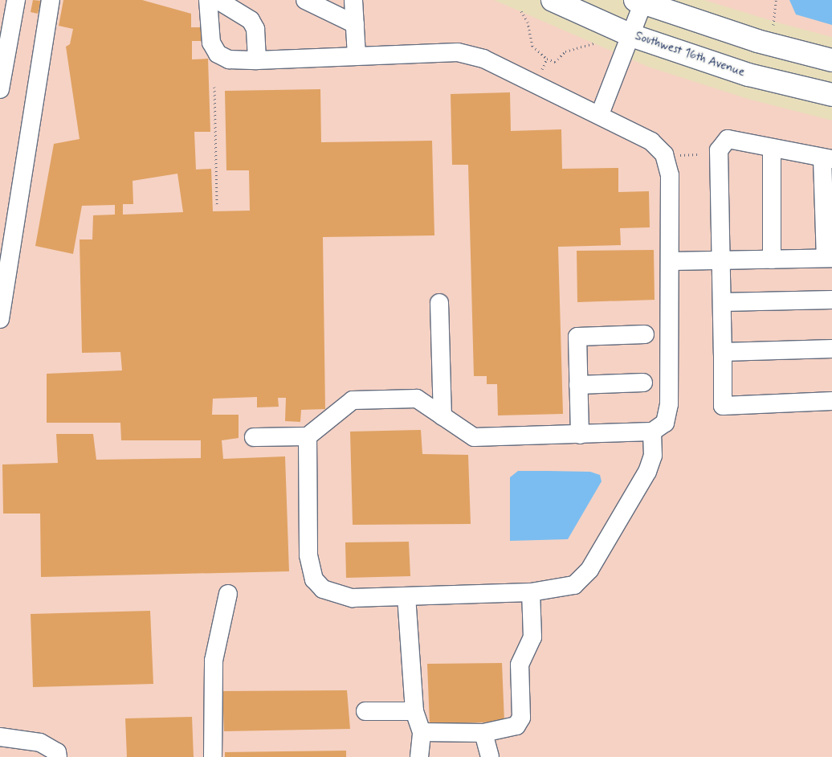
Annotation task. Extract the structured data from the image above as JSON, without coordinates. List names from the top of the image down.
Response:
{
  "streets": {
    "main road": ["Southwest 16th Avenue"]
  }
}
